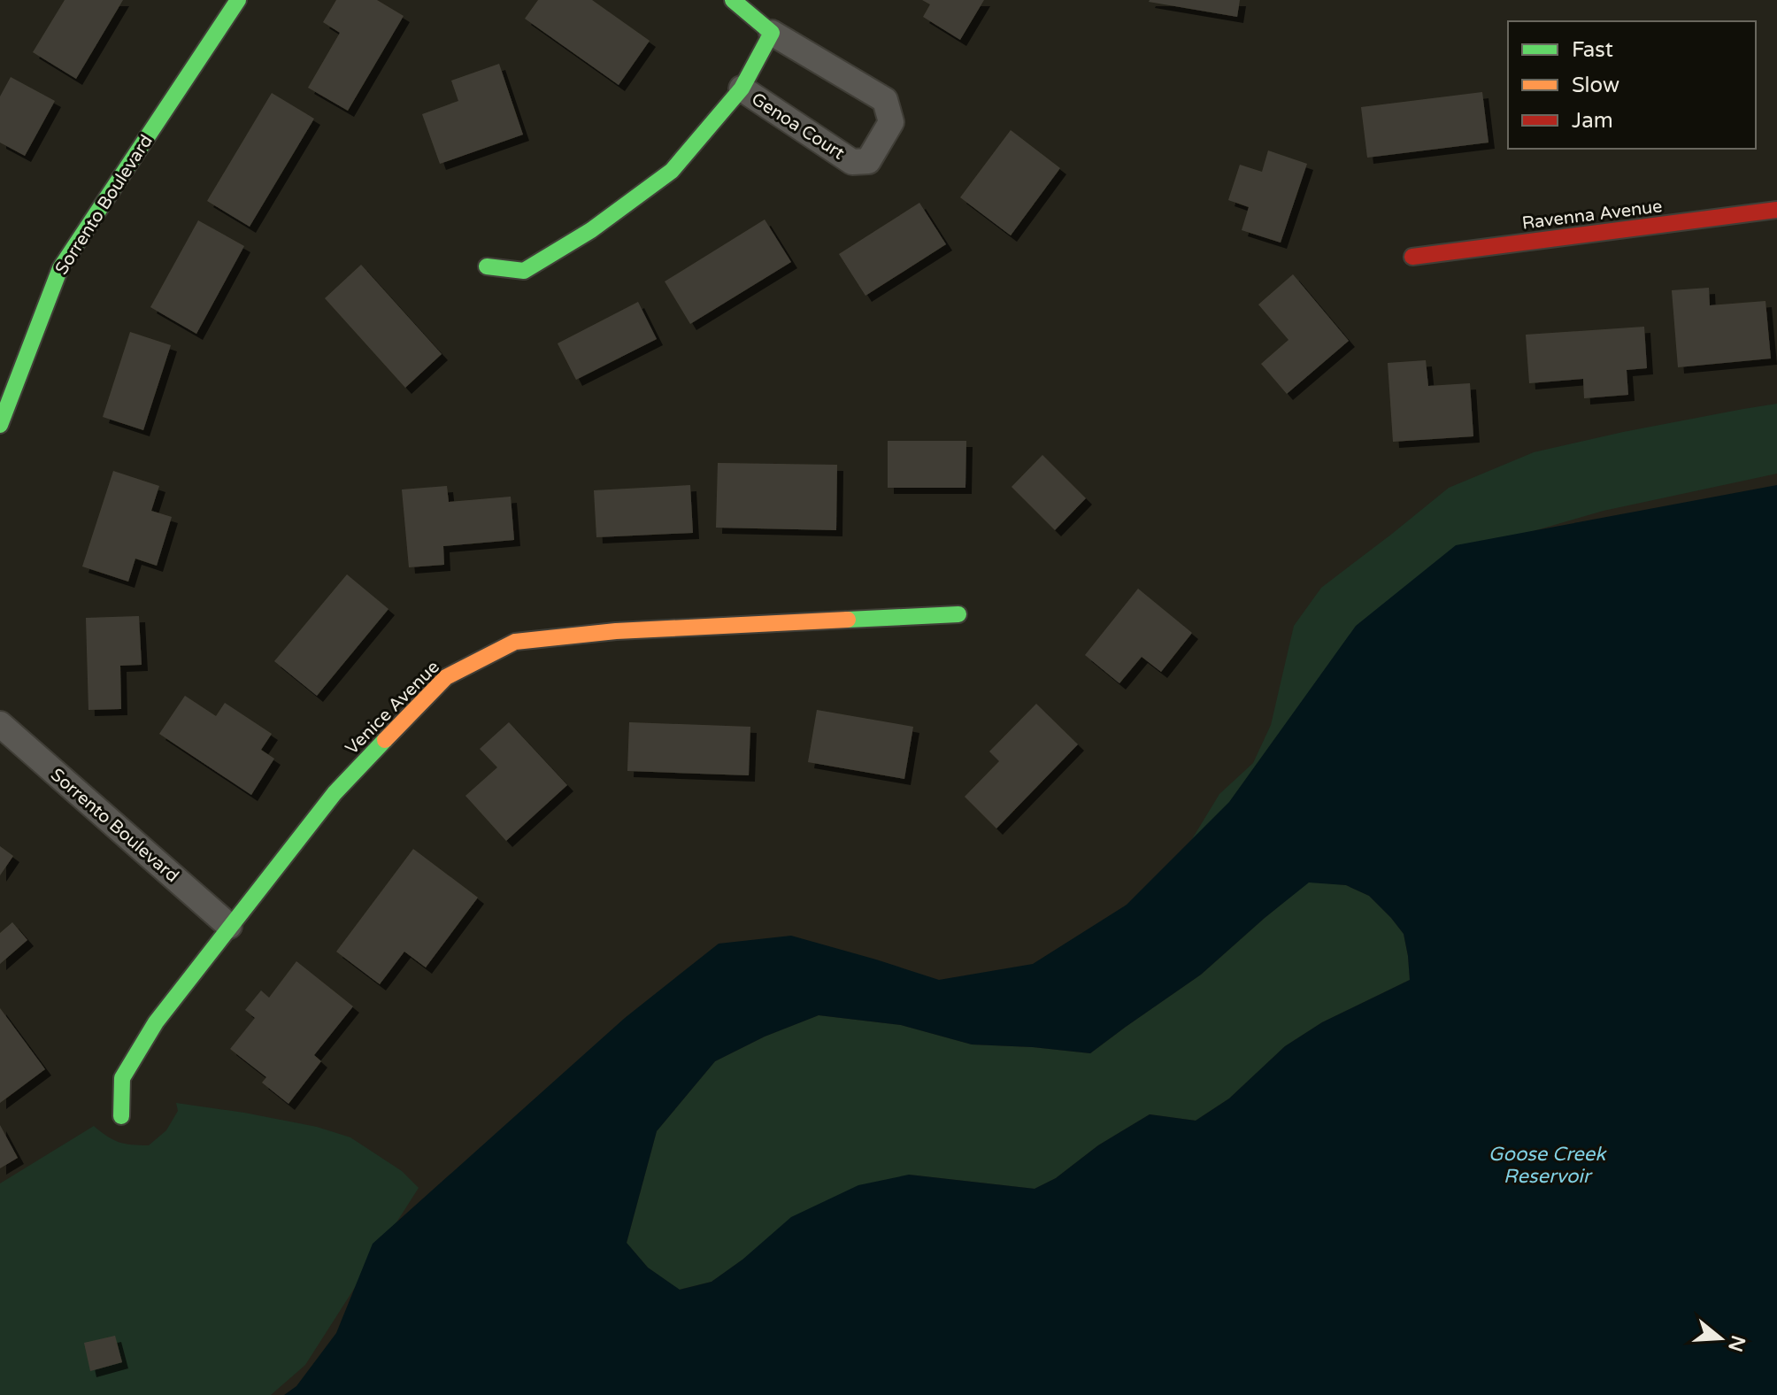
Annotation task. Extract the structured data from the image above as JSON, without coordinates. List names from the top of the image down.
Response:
{
  "streets": {
    "street": [
      "Genoa Court",
      "Sorrento Boulevard",
      "Ravenna Avenue",
      "Venice Avenue"
    ]
  },
  "crossings": [
    ["Sorrento Boulevard", "Venice Avenue"]
  ],
  "water": ["Goose Creek Reservoir"],
  "legend": ["Fast", "Slow", "Jam"],
  "north": "right"
}
